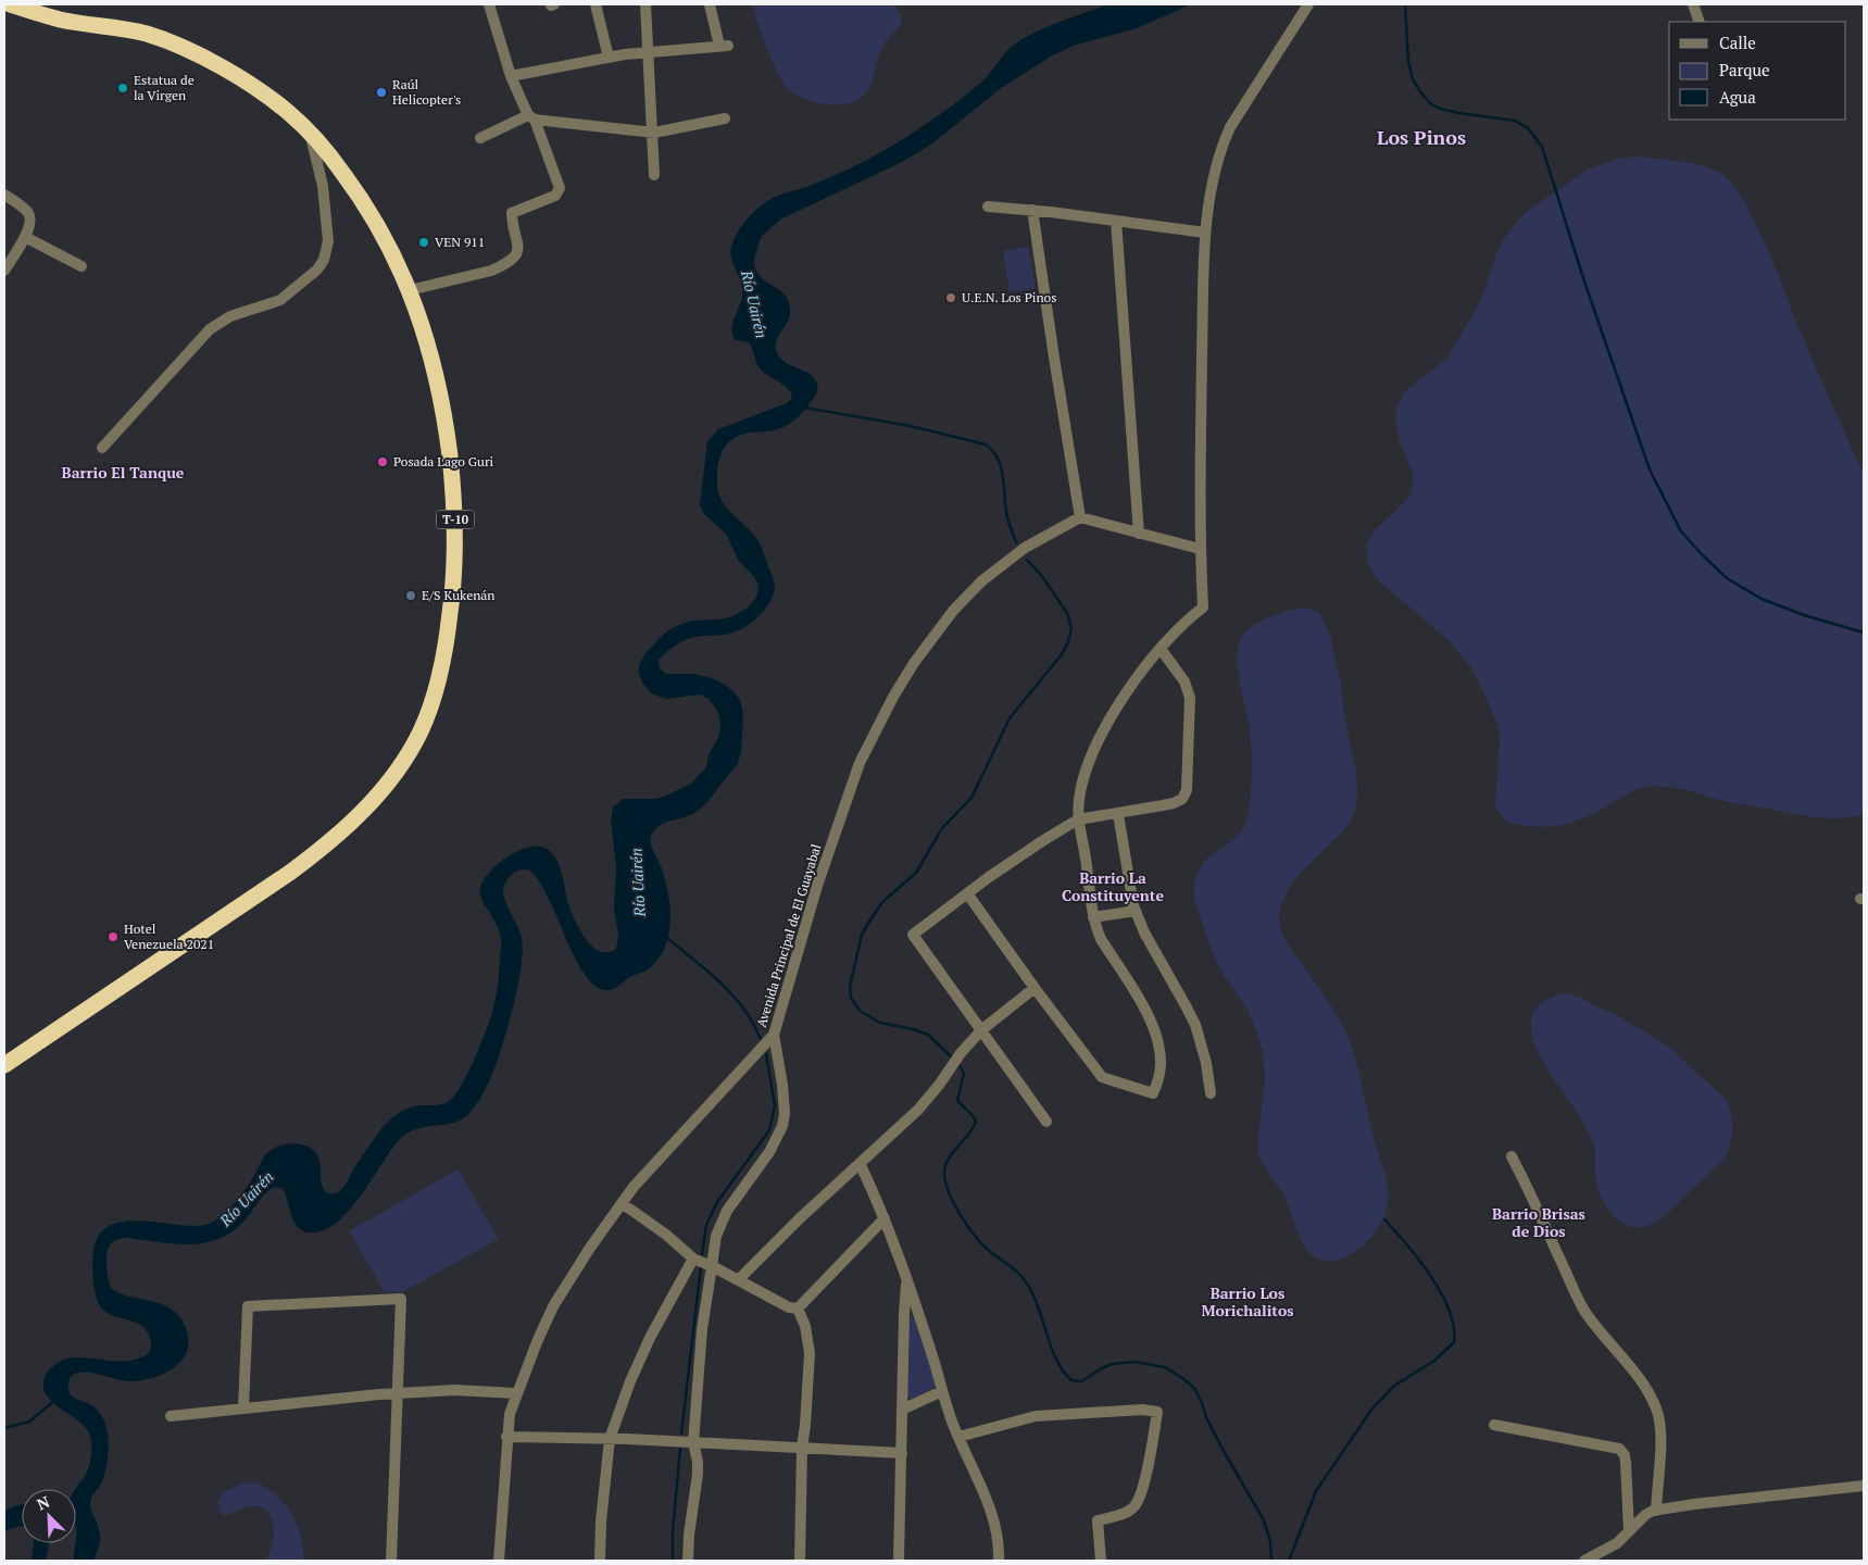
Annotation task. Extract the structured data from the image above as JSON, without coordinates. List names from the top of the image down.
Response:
{
  "streets": {
    "highway": ["T-10"],
    "street": ["Avenida Principal de El Guayabal"]
  },
  "districts": [
    "Los Pinos",
    "Barrio El Tanque",
    "Barrio La Constituyente",
    "Barrio Brisas de Dios",
    "Barrio Los Morichalitos"
  ],
  "water": ["Río Uairén"],
  "places": [
    "Estatua de la Virgen",
    "Raúl Helicopter's",
    "VEN 911",
    "U.E.N. Los Pinos",
    "Posada Lago Guri",
    "E/S Kukenán",
    "Hotel Venezuela 2021"
  ],
  "legend": ["Calle", "Parque", "Agua"],
  "north": "top left"
}
